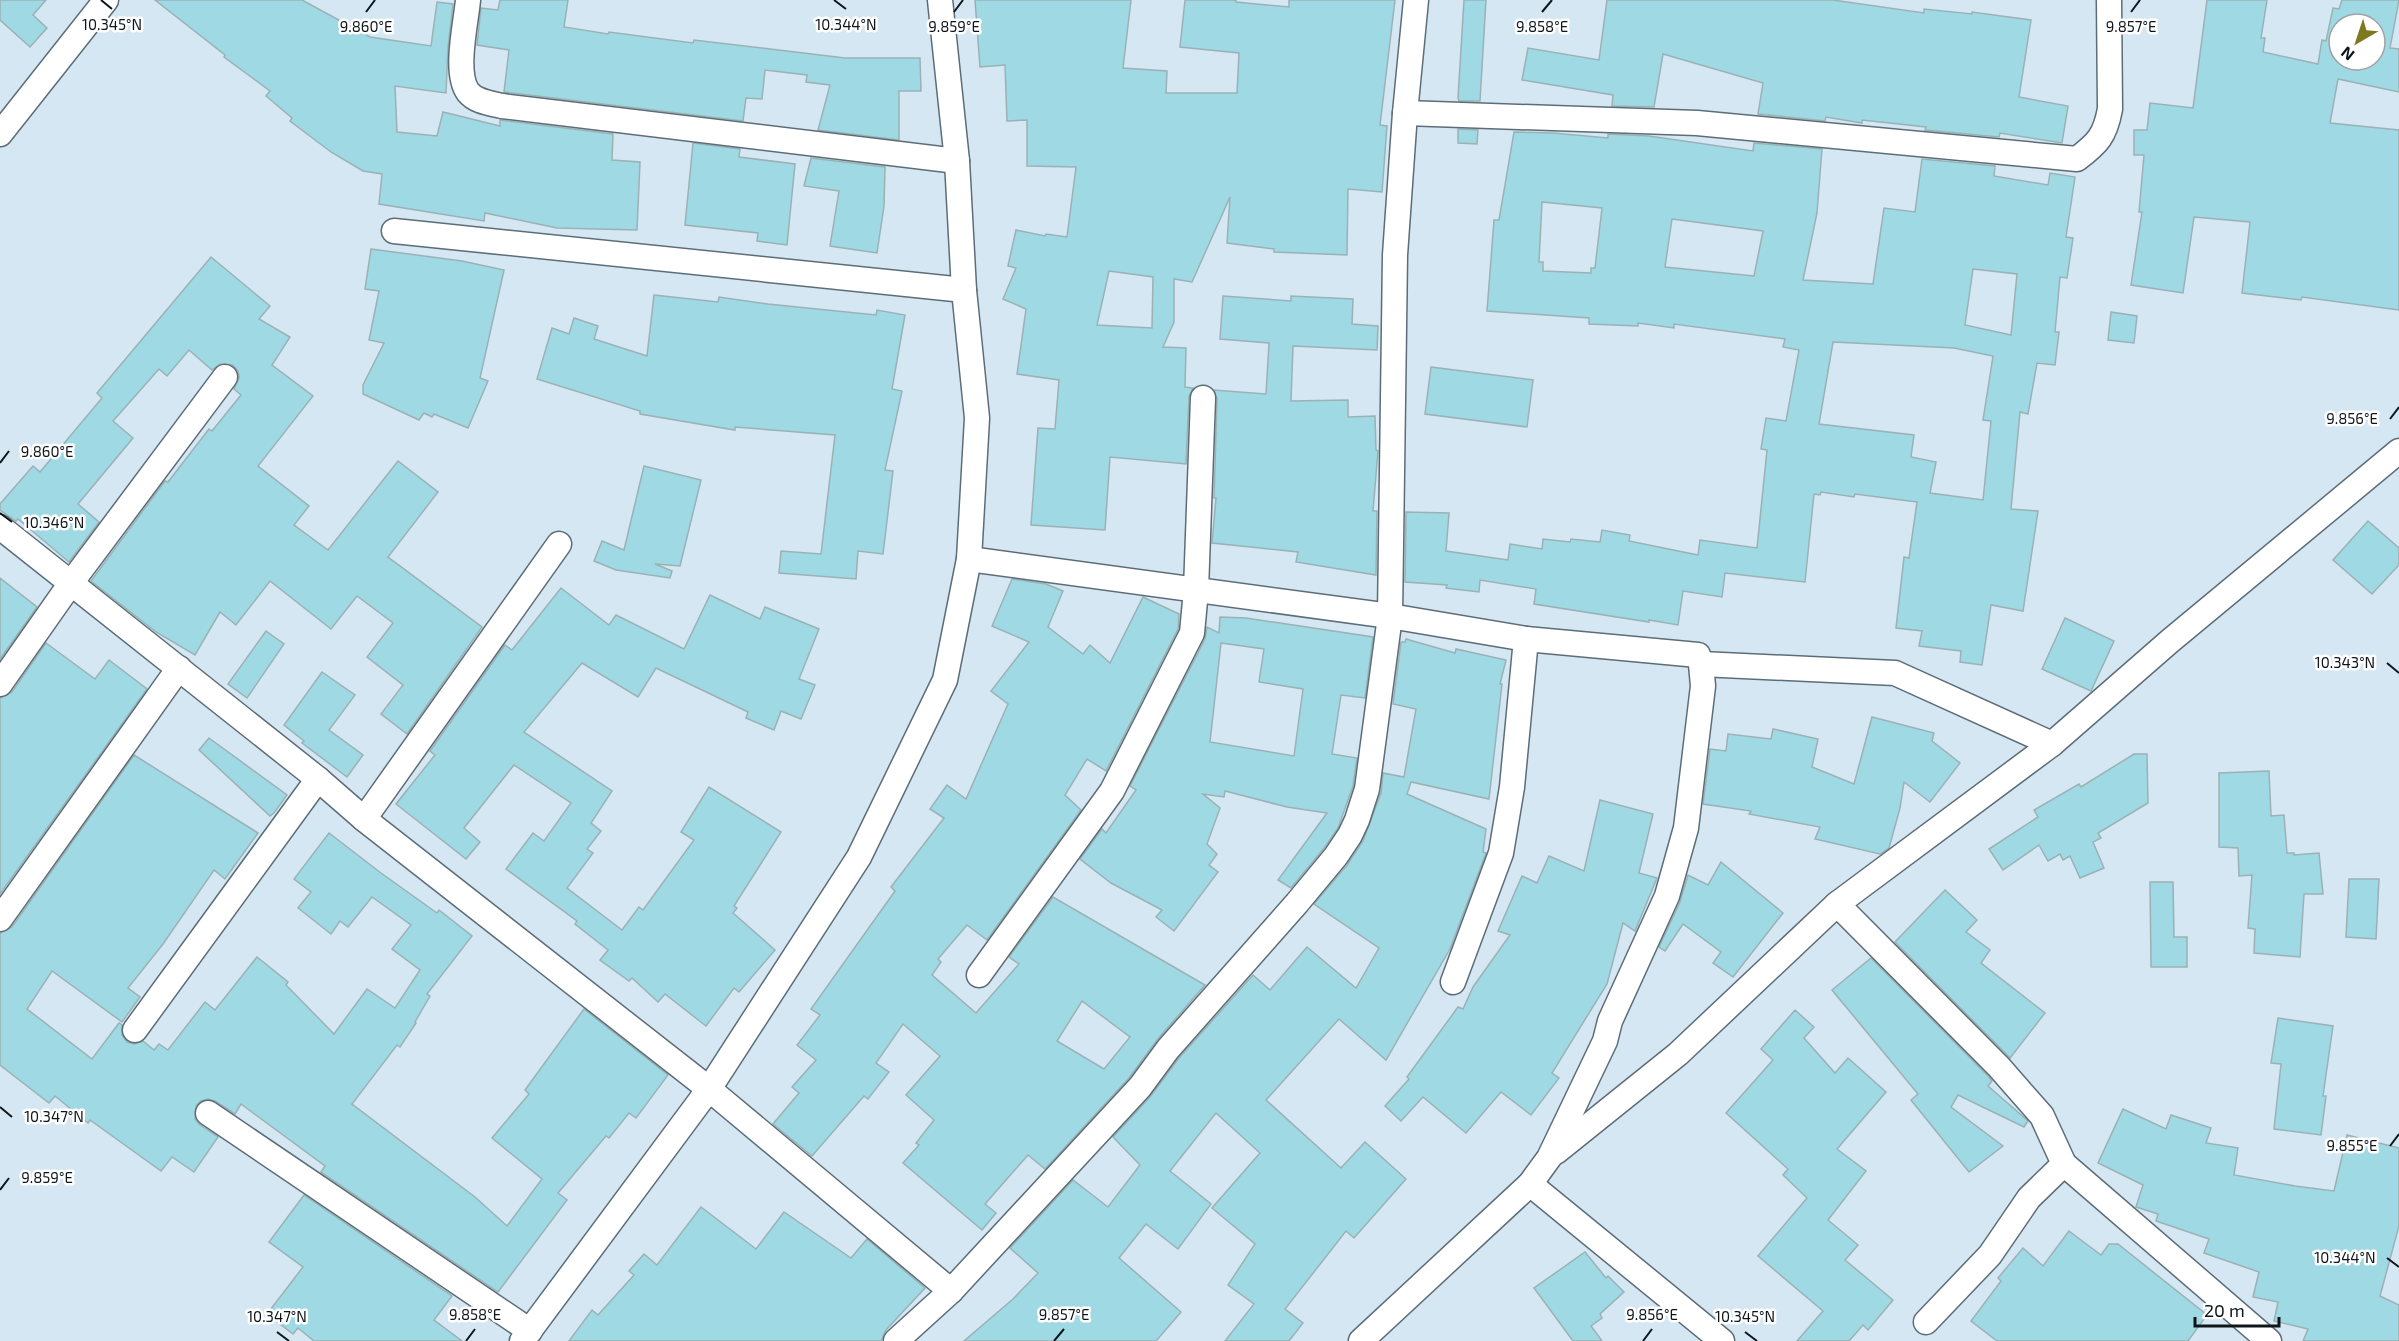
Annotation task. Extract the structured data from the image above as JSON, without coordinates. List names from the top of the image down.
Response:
{
  "scale_bar": "20 m",
  "north": "bottom left",
  "coordinates": [
    "10.345°N",
    "10.344°N",
    "9.860°E",
    "9.859°E",
    "9.858°E",
    "9.857°E",
    "9.856°E",
    "10.346°N",
    "10.343°N",
    "10.347°N",
    "9.855°E"
  ]
}
